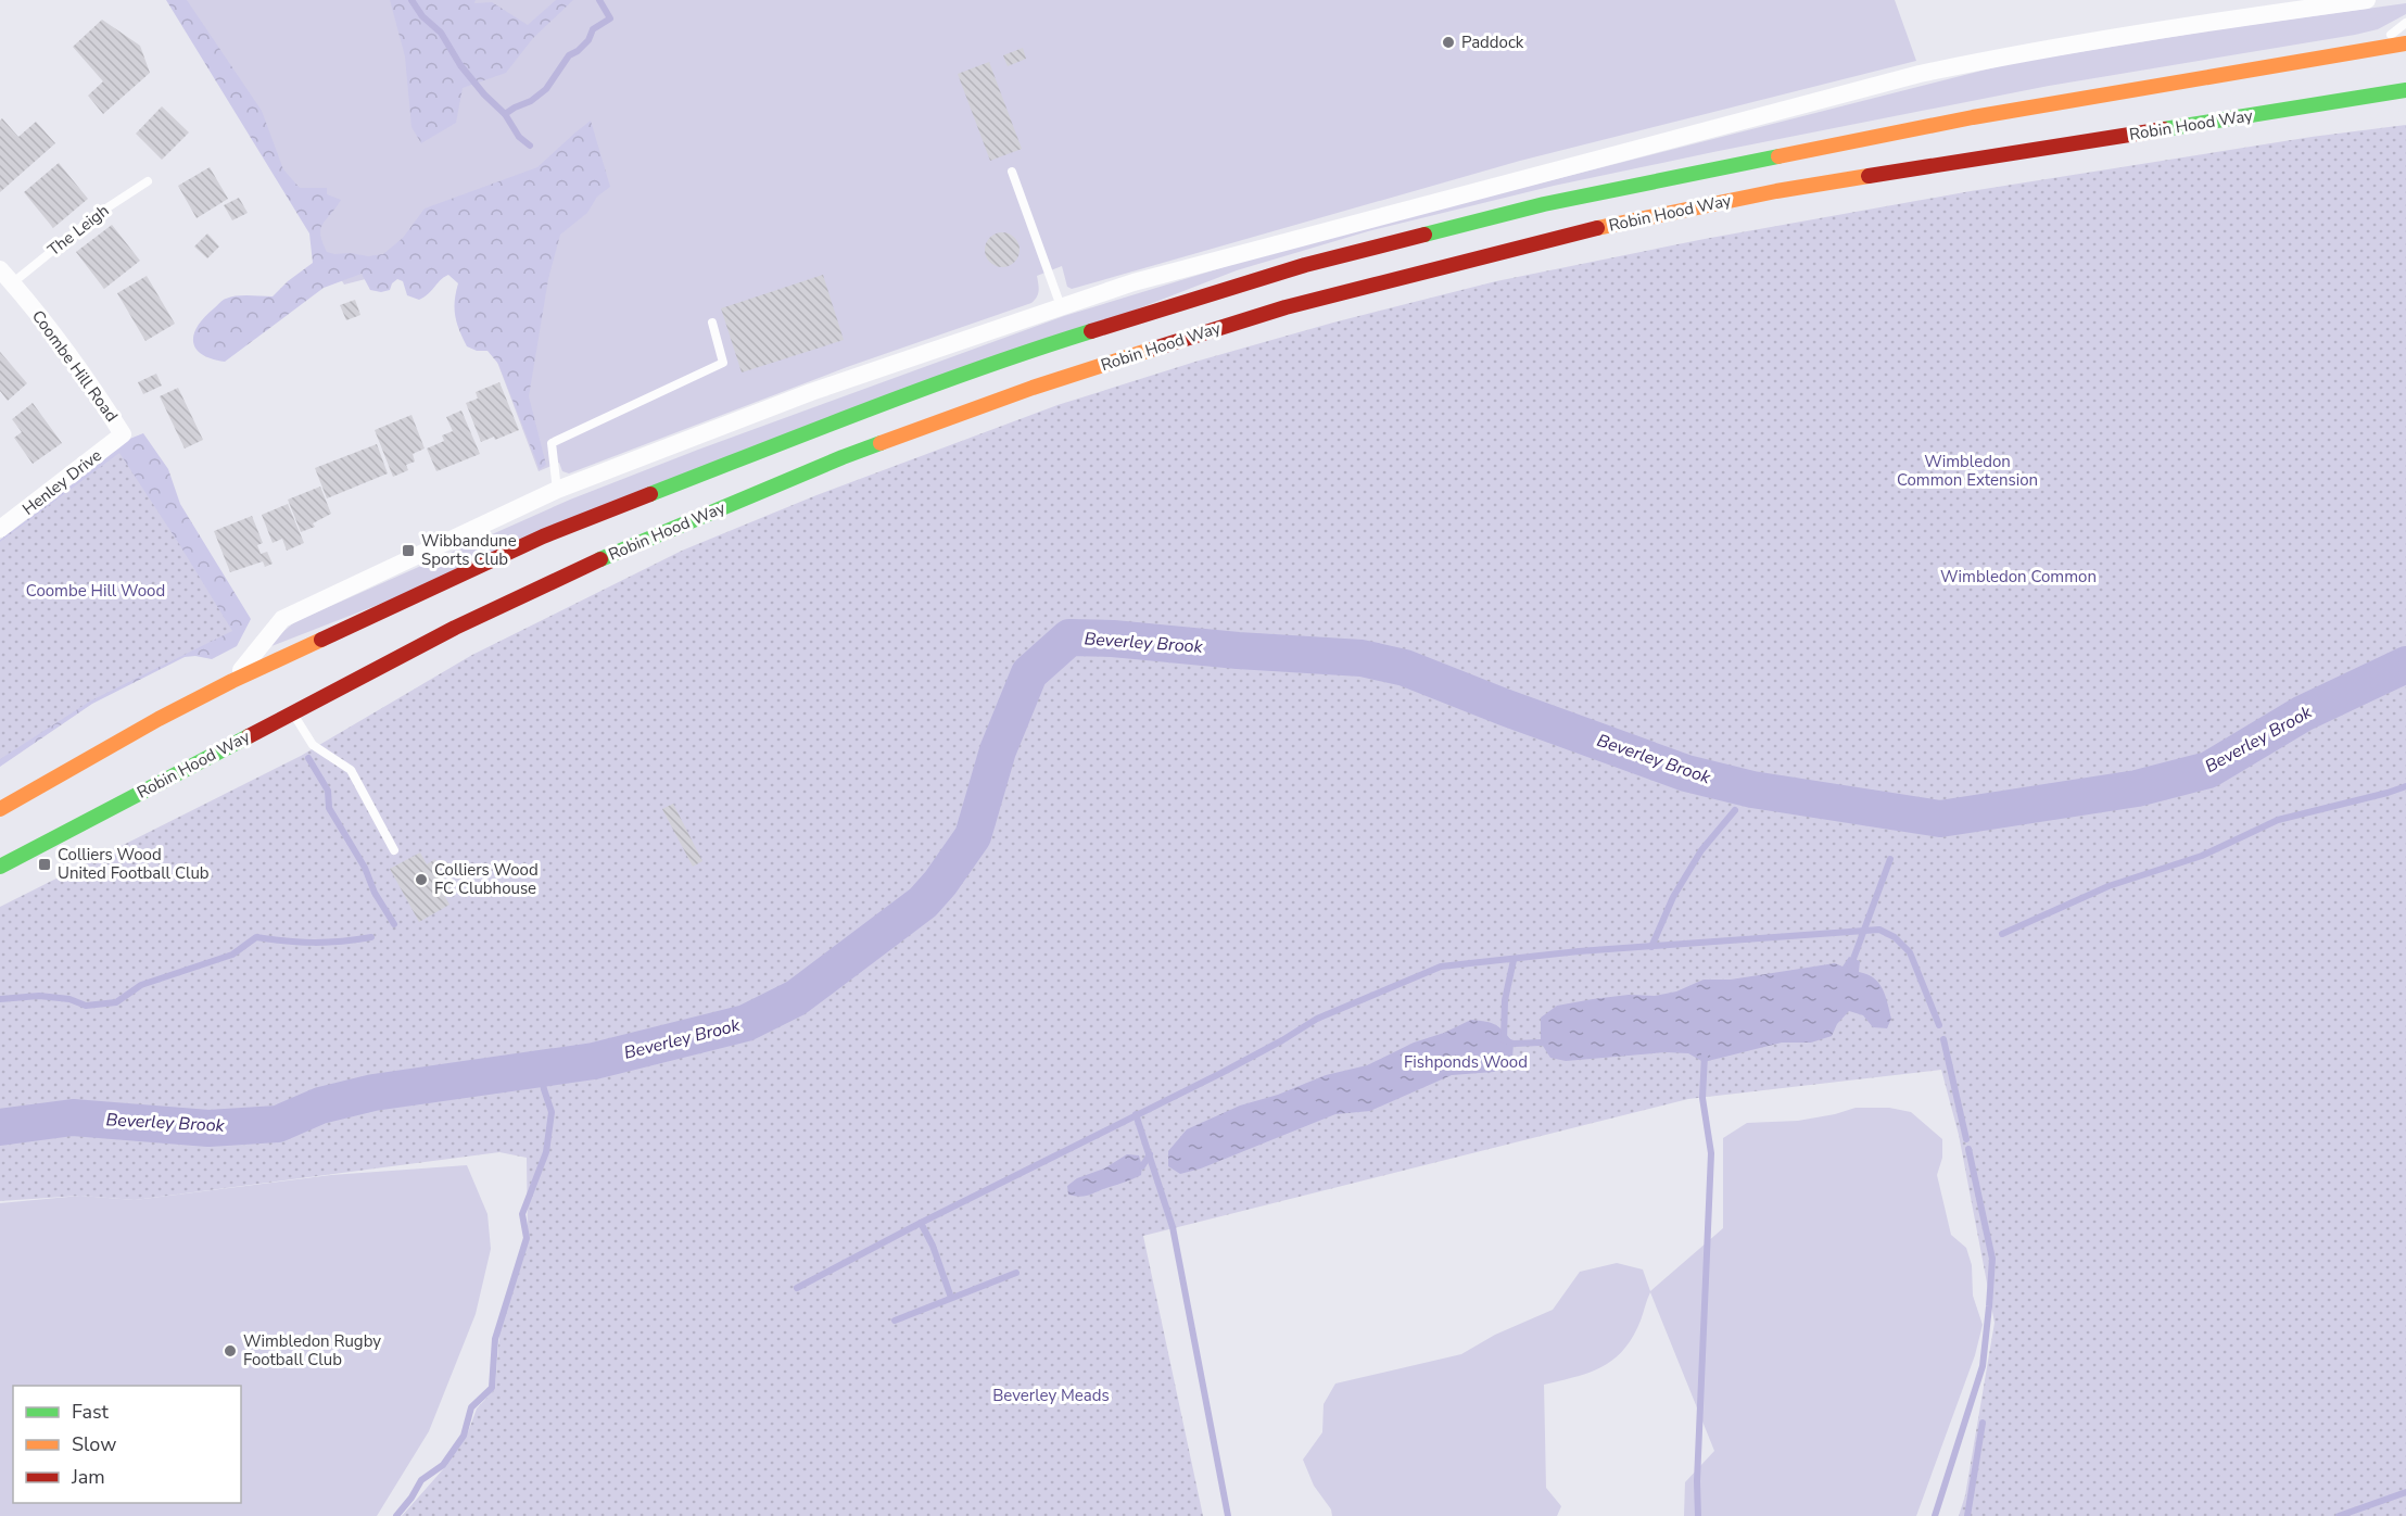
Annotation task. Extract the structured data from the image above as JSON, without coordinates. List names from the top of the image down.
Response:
{
  "streets": {
    "highway": ["Robin Hood Way"],
    "street": ["Coombe Hill Road", "Henley Drive"],
    "lane": ["The Leigh"]
  },
  "crossings": [
    ["The Leigh", "Coombe Hill Road"],
    ["Coombe Hill Road", "Henley Drive"]
  ],
  "water": ["Beverley Brook"],
  "parks": [
    "Wimbledon Common Extension",
    "Wimbledon Common",
    "Coombe Hill Wood",
    "Fishponds Wood",
    "Beverley Meads"
  ],
  "places": {
    "other": ["Paddock", "Colliers Wood FC Clubhouse", "Wimbledon Rugby Football Club"],
    "transit": ["Wibbandune Sports Club", "Colliers Wood United Football Club"]
  },
  "legend": ["Fast", "Slow", "Jam"]
}
